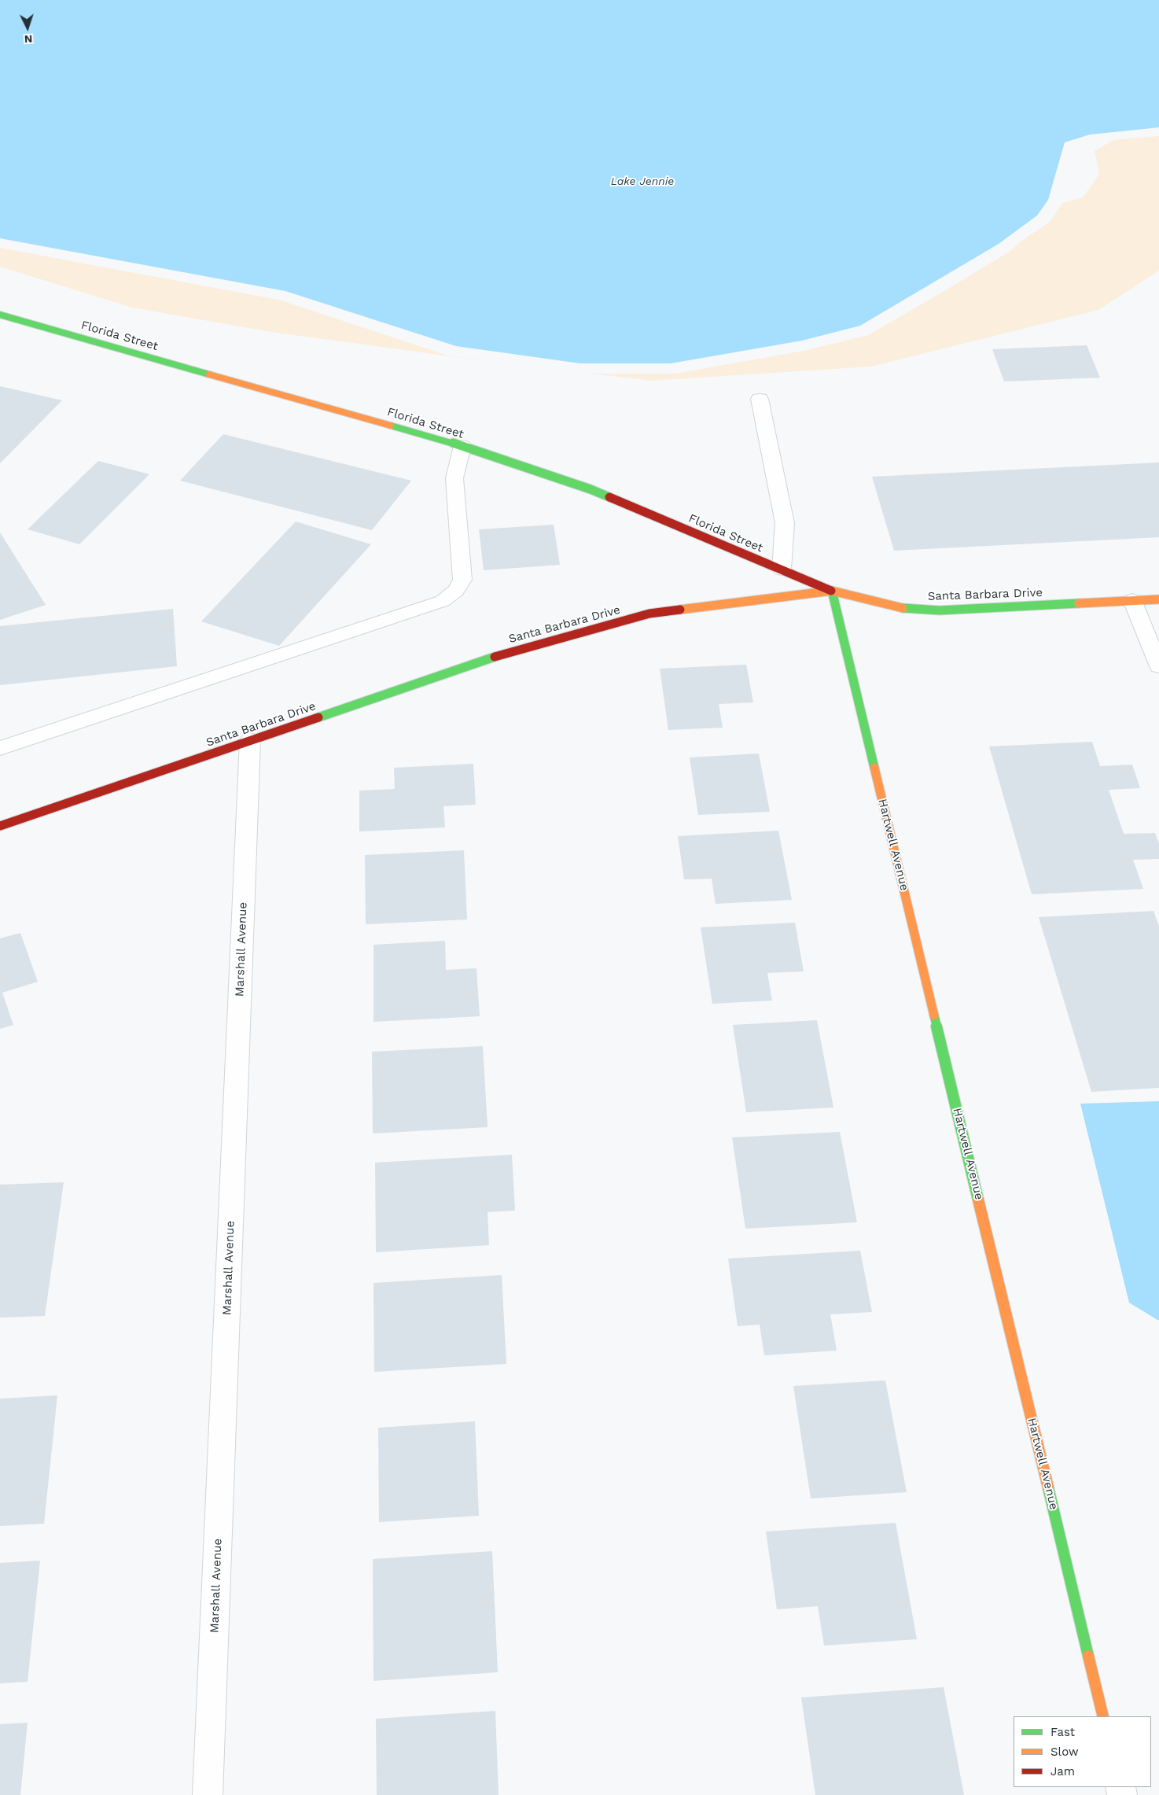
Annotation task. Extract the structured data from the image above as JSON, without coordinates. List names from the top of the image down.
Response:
{
  "streets": {
    "street": [
      "Florida Street",
      "Santa Barbara Drive",
      "Hartwell Avenue",
      "Marshall Avenue"
    ]
  },
  "crossings": [
    ["Florida Street", "Santa Barbara Drive"],
    ["Florida Street", "Hartwell Avenue"],
    ["Santa Barbara Drive", "Hartwell Avenue"],
    ["Santa Barbara Drive", "Marshall Avenue"]
  ],
  "water": ["Lake Jennie"],
  "legend": ["Fast", "Slow", "Jam"],
  "north": "bottom"
}
